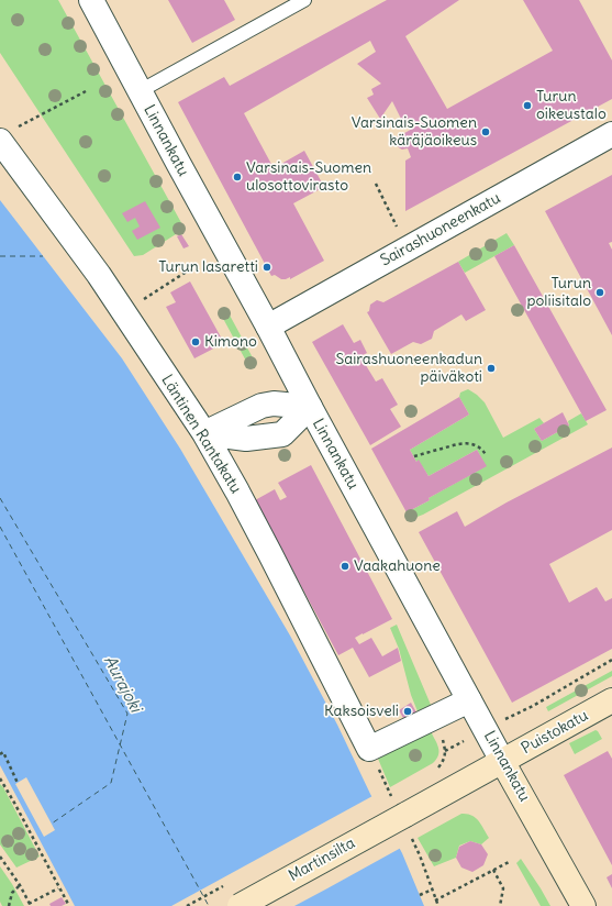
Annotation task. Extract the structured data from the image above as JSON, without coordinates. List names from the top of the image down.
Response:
{
  "streets": {
    "main road": ["Linnankatu", "Puistokatu", "Martinsilta"],
    "street": ["Sairashuoneenkatu", "Läntinen Rantakatu"]
  },
  "crossings": [
    ["Linnankatu", "Sairashuoneenkatu"],
    ["Linnankatu", "Läntinen Rantakatu"],
    ["Linnankatu", "Puistokatu"],
    ["Puistokatu", "Martinsilta"]
  ],
  "water": ["Aurajoki"],
  "places": [
    "Turun oikeustalo",
    "Varsinais-Suomen käräjäoikeus",
    "Varsinais-Suomen ulosottovirasto",
    "Turun lasaretti",
    "Turun poliisitalo",
    "Kimono",
    "Sairashuoneenkadun päiväkoti",
    "Vaakahuone",
    "Kaksoisveli"
  ]
}
